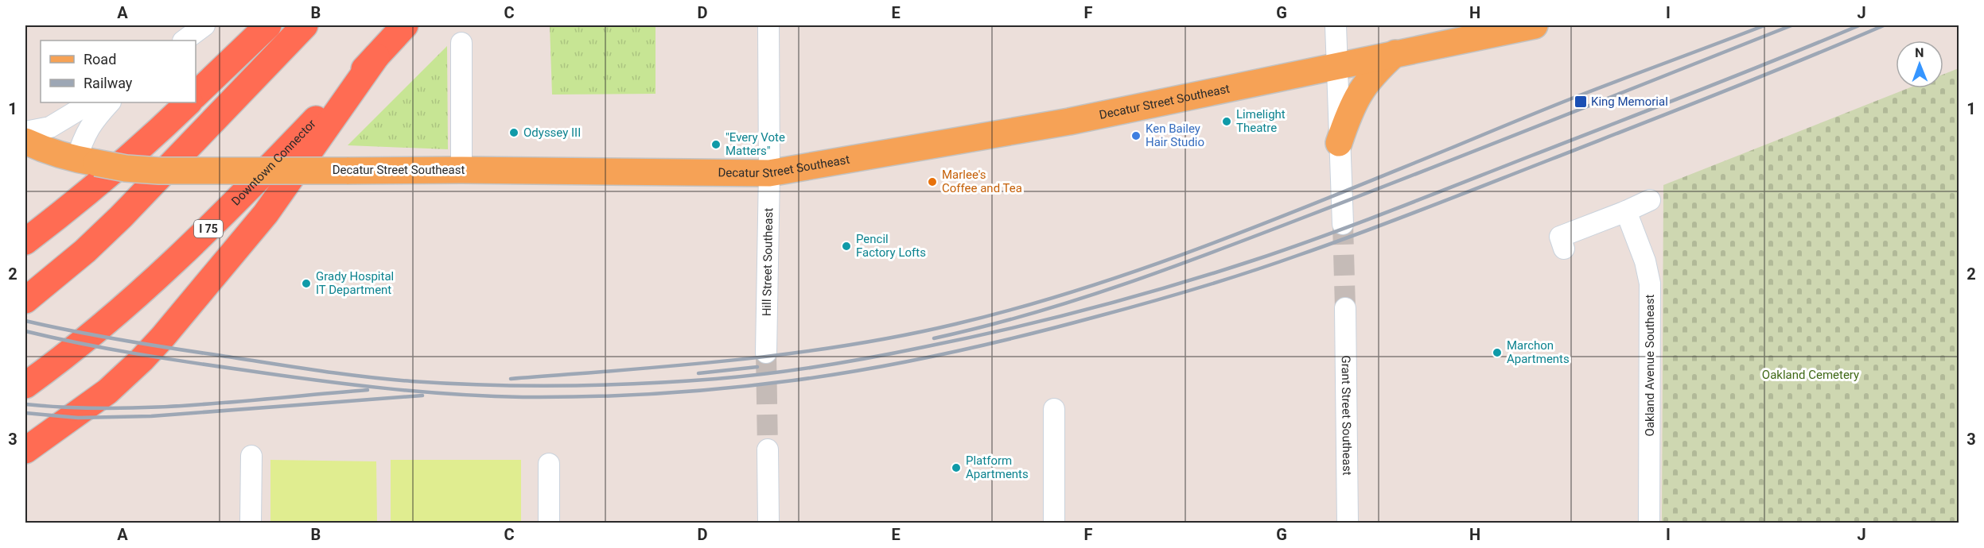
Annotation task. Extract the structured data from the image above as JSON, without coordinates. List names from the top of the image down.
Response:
{
  "streets": {
    "highway": ["Downtown Connector", "I 75"],
    "main road": ["Decatur Street Southeast"],
    "street": ["Hill Street Southeast", "Oakland Avenue Southeast", "Grant Street Southeast"]
  },
  "crossings": [
    ["Decatur Street Southeast", "Hill Street Southeast"]
  ],
  "parks": ["Oakland Cemetery"],
  "places": {
    "transit": ["King Memorial"],
    "other": [
      "Limelight Theatre",
      "Odyssey III",
      "Ken Bailey Hair Studio",
      "\"Every Vote Matters\"",
      "Marlee's Coffee and Tea",
      "Pencil Factory Lofts",
      "Grady Hospital IT Department",
      "Marchon Apartments",
      "Platform Apartments"
    ]
  },
  "legend": ["Road", "Railway"],
  "north": "top",
  "grid": {
    "columns": [
      "A",
      "B",
      "C",
      "D",
      "E",
      "F",
      "G",
      "H",
      "I",
      "J"
    ],
    "rows": ["1", "2", "3"]
  }
}
